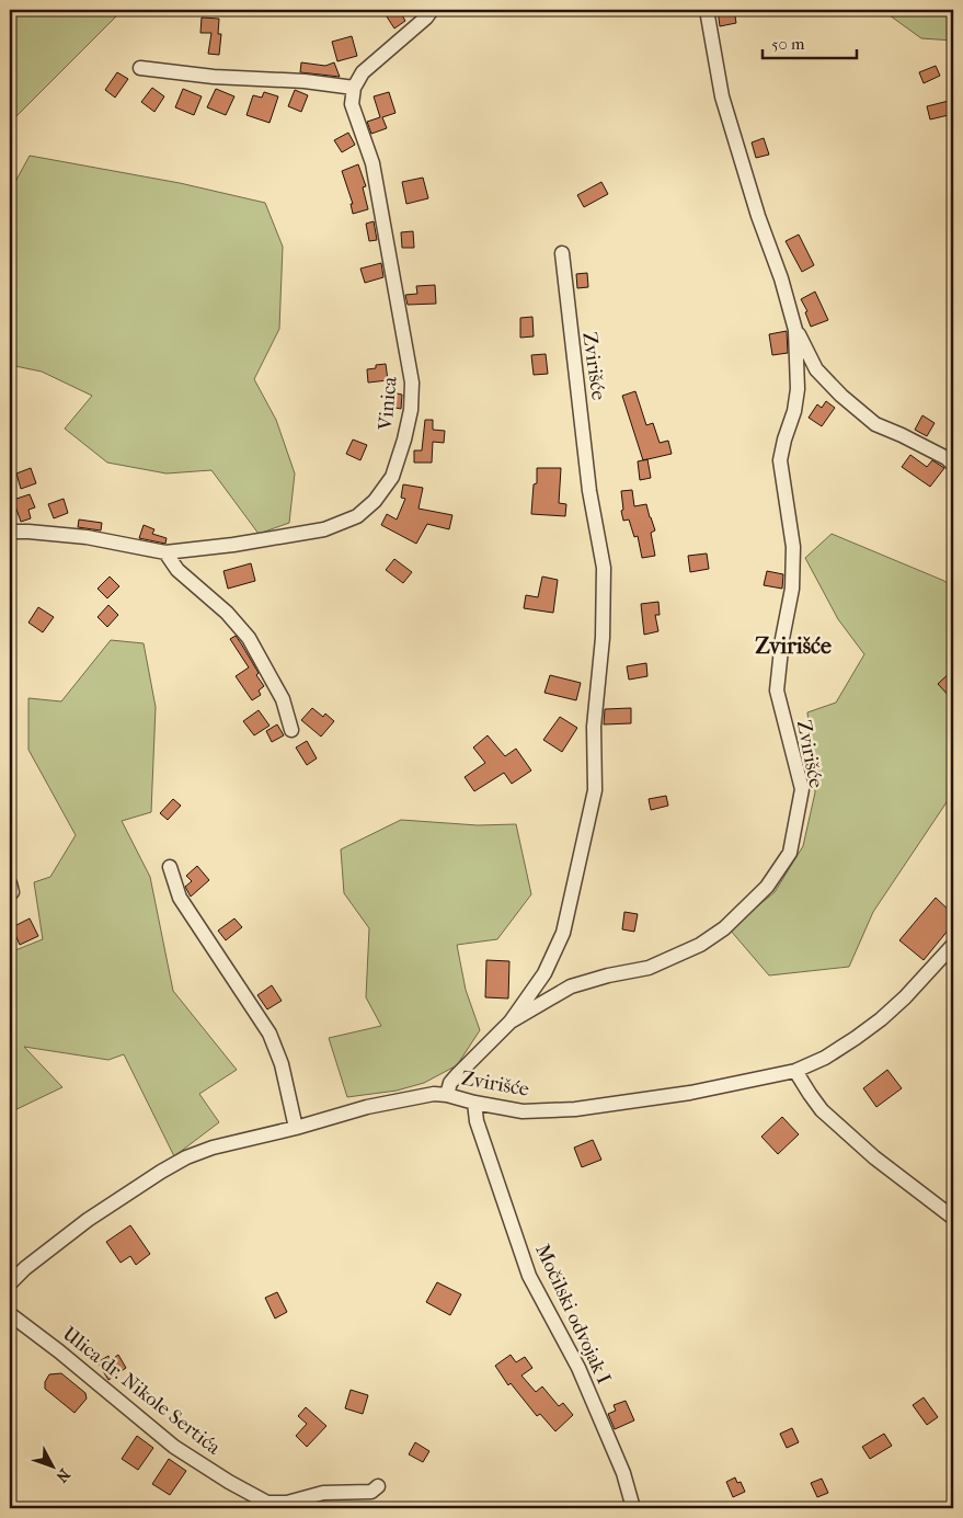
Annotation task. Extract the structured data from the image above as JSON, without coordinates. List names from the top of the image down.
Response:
{
  "streets": {
    "street": [
      "Zvirišće",
      "Vinica",
      "Močilski odvojak I",
      "Ulica dr. Nikole Sertića"
    ]
  },
  "crossings": [
    ["Zvirišće", "Močilski odvojak I"]
  ],
  "districts": ["Zvirišće"],
  "scale_bar": "50 m",
  "north": "bottom right"
}
